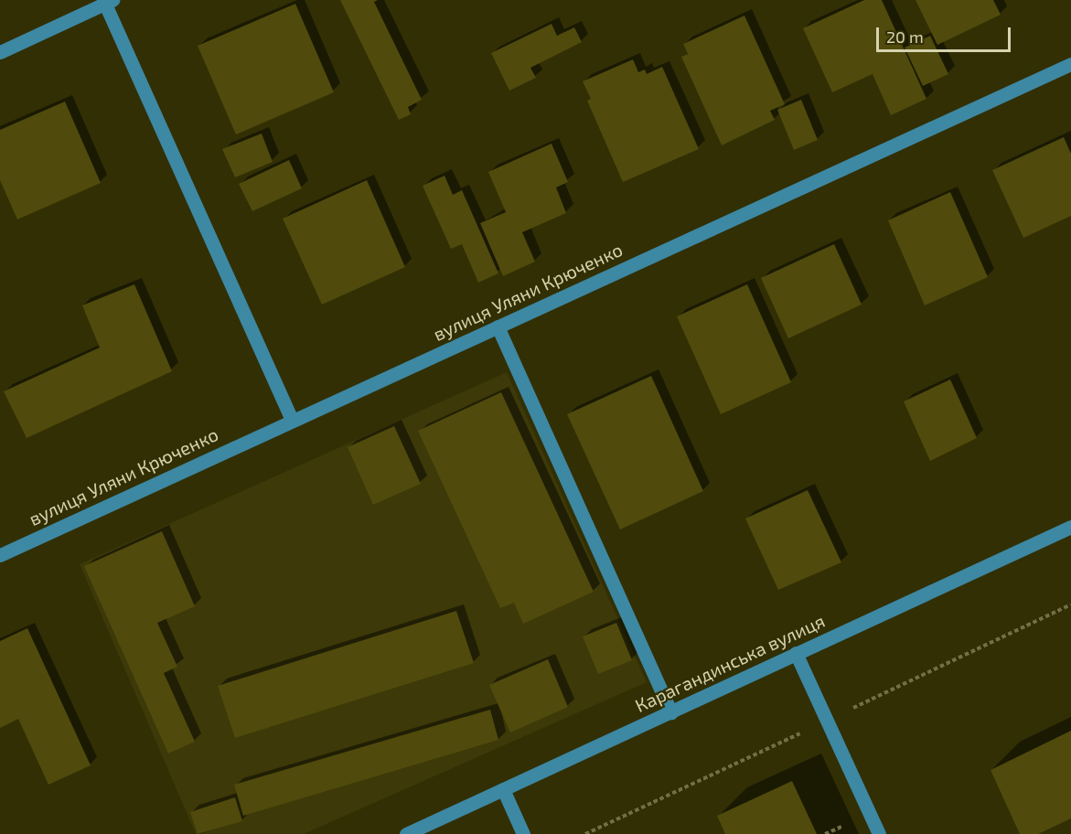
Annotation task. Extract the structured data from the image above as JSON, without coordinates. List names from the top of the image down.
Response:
{
  "streets": {
    "street": ["вулиця Уляни Крюченко", "Карагандинська вулиця"]
  },
  "scale_bar": "20 m"
}
